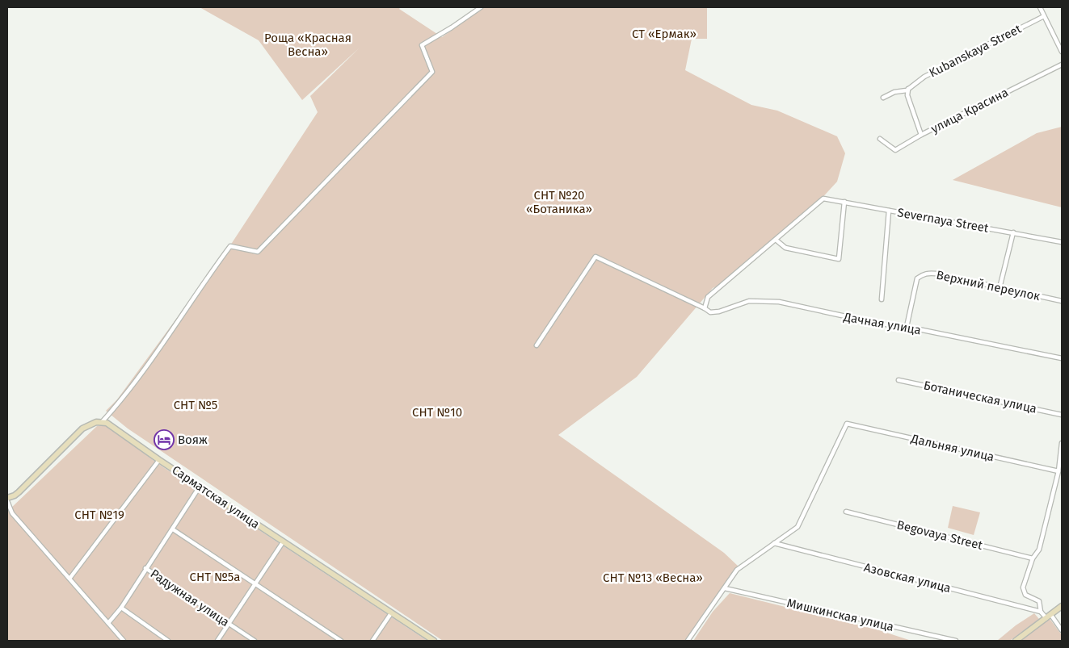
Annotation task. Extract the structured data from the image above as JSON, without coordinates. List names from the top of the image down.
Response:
{
  "streets": {
    "main road": ["Сарматская улица"],
    "street": [
      "Kubanskaya Street",
      "улица Красина",
      "Severnaya Street",
      "Верхний переулок",
      "Дачная улица",
      "Ботаническая улица",
      "Дальняя улица",
      "Begovaya Street",
      "Азовская улица",
      "Радужная улица",
      "Мишкинская улица"
    ]
  },
  "crossings": [
    ["Верхний переулок", "Дачная улица"],
    ["Дальняя улица", "Азовская улица"]
  ],
  "parks": [
    "СТ «Ермак»",
    "Роща «Красная Весна»",
    "СНТ №20 «Ботаника»",
    "СНТ №5",
    "СНТ №10",
    "СНТ №19",
    "СНТ №5а",
    "СНТ №13 «Весна»"
  ],
  "places": {
    "hotel": ["Вояж"]
  }
}
